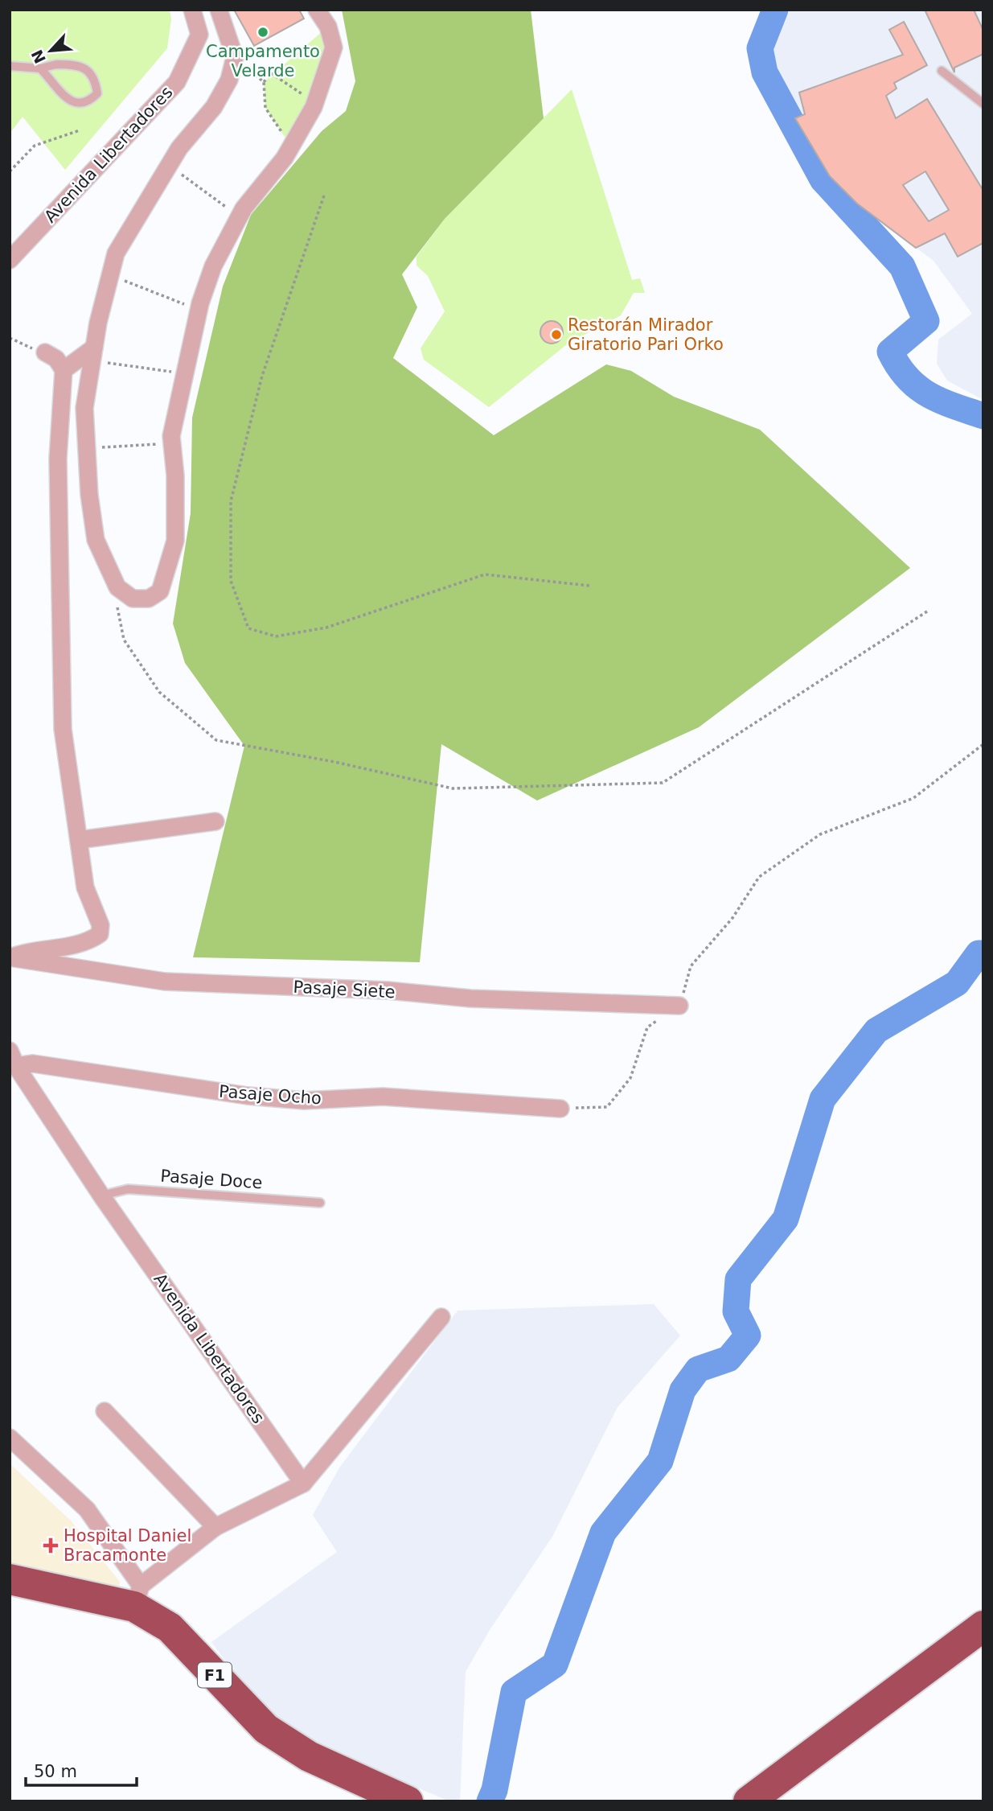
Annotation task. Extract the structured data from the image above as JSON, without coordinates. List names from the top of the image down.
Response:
{
  "streets": {
    "highway": ["F1"],
    "street": ["Avenida Libertadores", "Pasaje Siete", "Pasaje Ocho"],
    "lane": ["Pasaje Doce"]
  },
  "crossings": [
    ["Avenida Libertadores", "Pasaje Ocho"],
    ["Avenida Libertadores", "Pasaje Doce"]
  ],
  "places": {
    "other": ["Campamento Velarde", "Restorán Mirador Giratorio Pari Orko"],
    "health": ["Hospital Daniel Bracamonte"]
  },
  "scale_bar": "50 m",
  "north": "bottom left"
}
